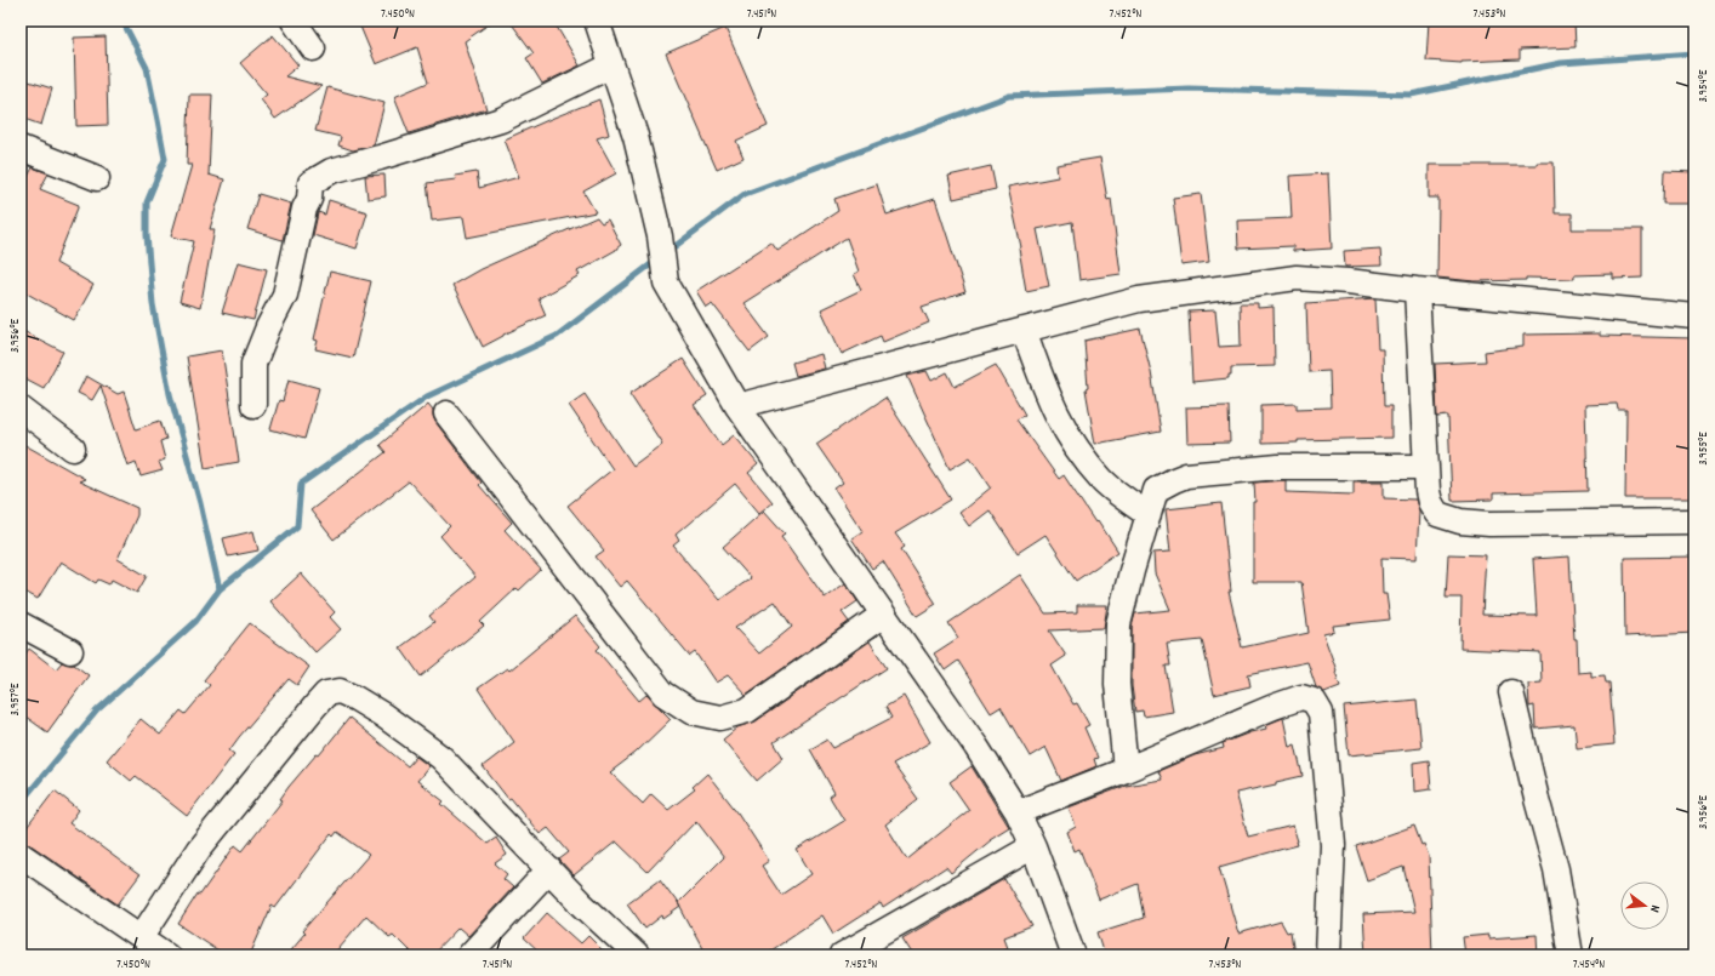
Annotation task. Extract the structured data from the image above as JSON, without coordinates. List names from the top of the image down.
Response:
{
  "north": "right",
  "coordinates": [
    "7.450°N",
    "7.451°N",
    "7.452°N",
    "7.453°N",
    "3.954°E",
    "3.956°E",
    "3.955°E",
    "3.957°E",
    "7.454°N"
  ]
}
